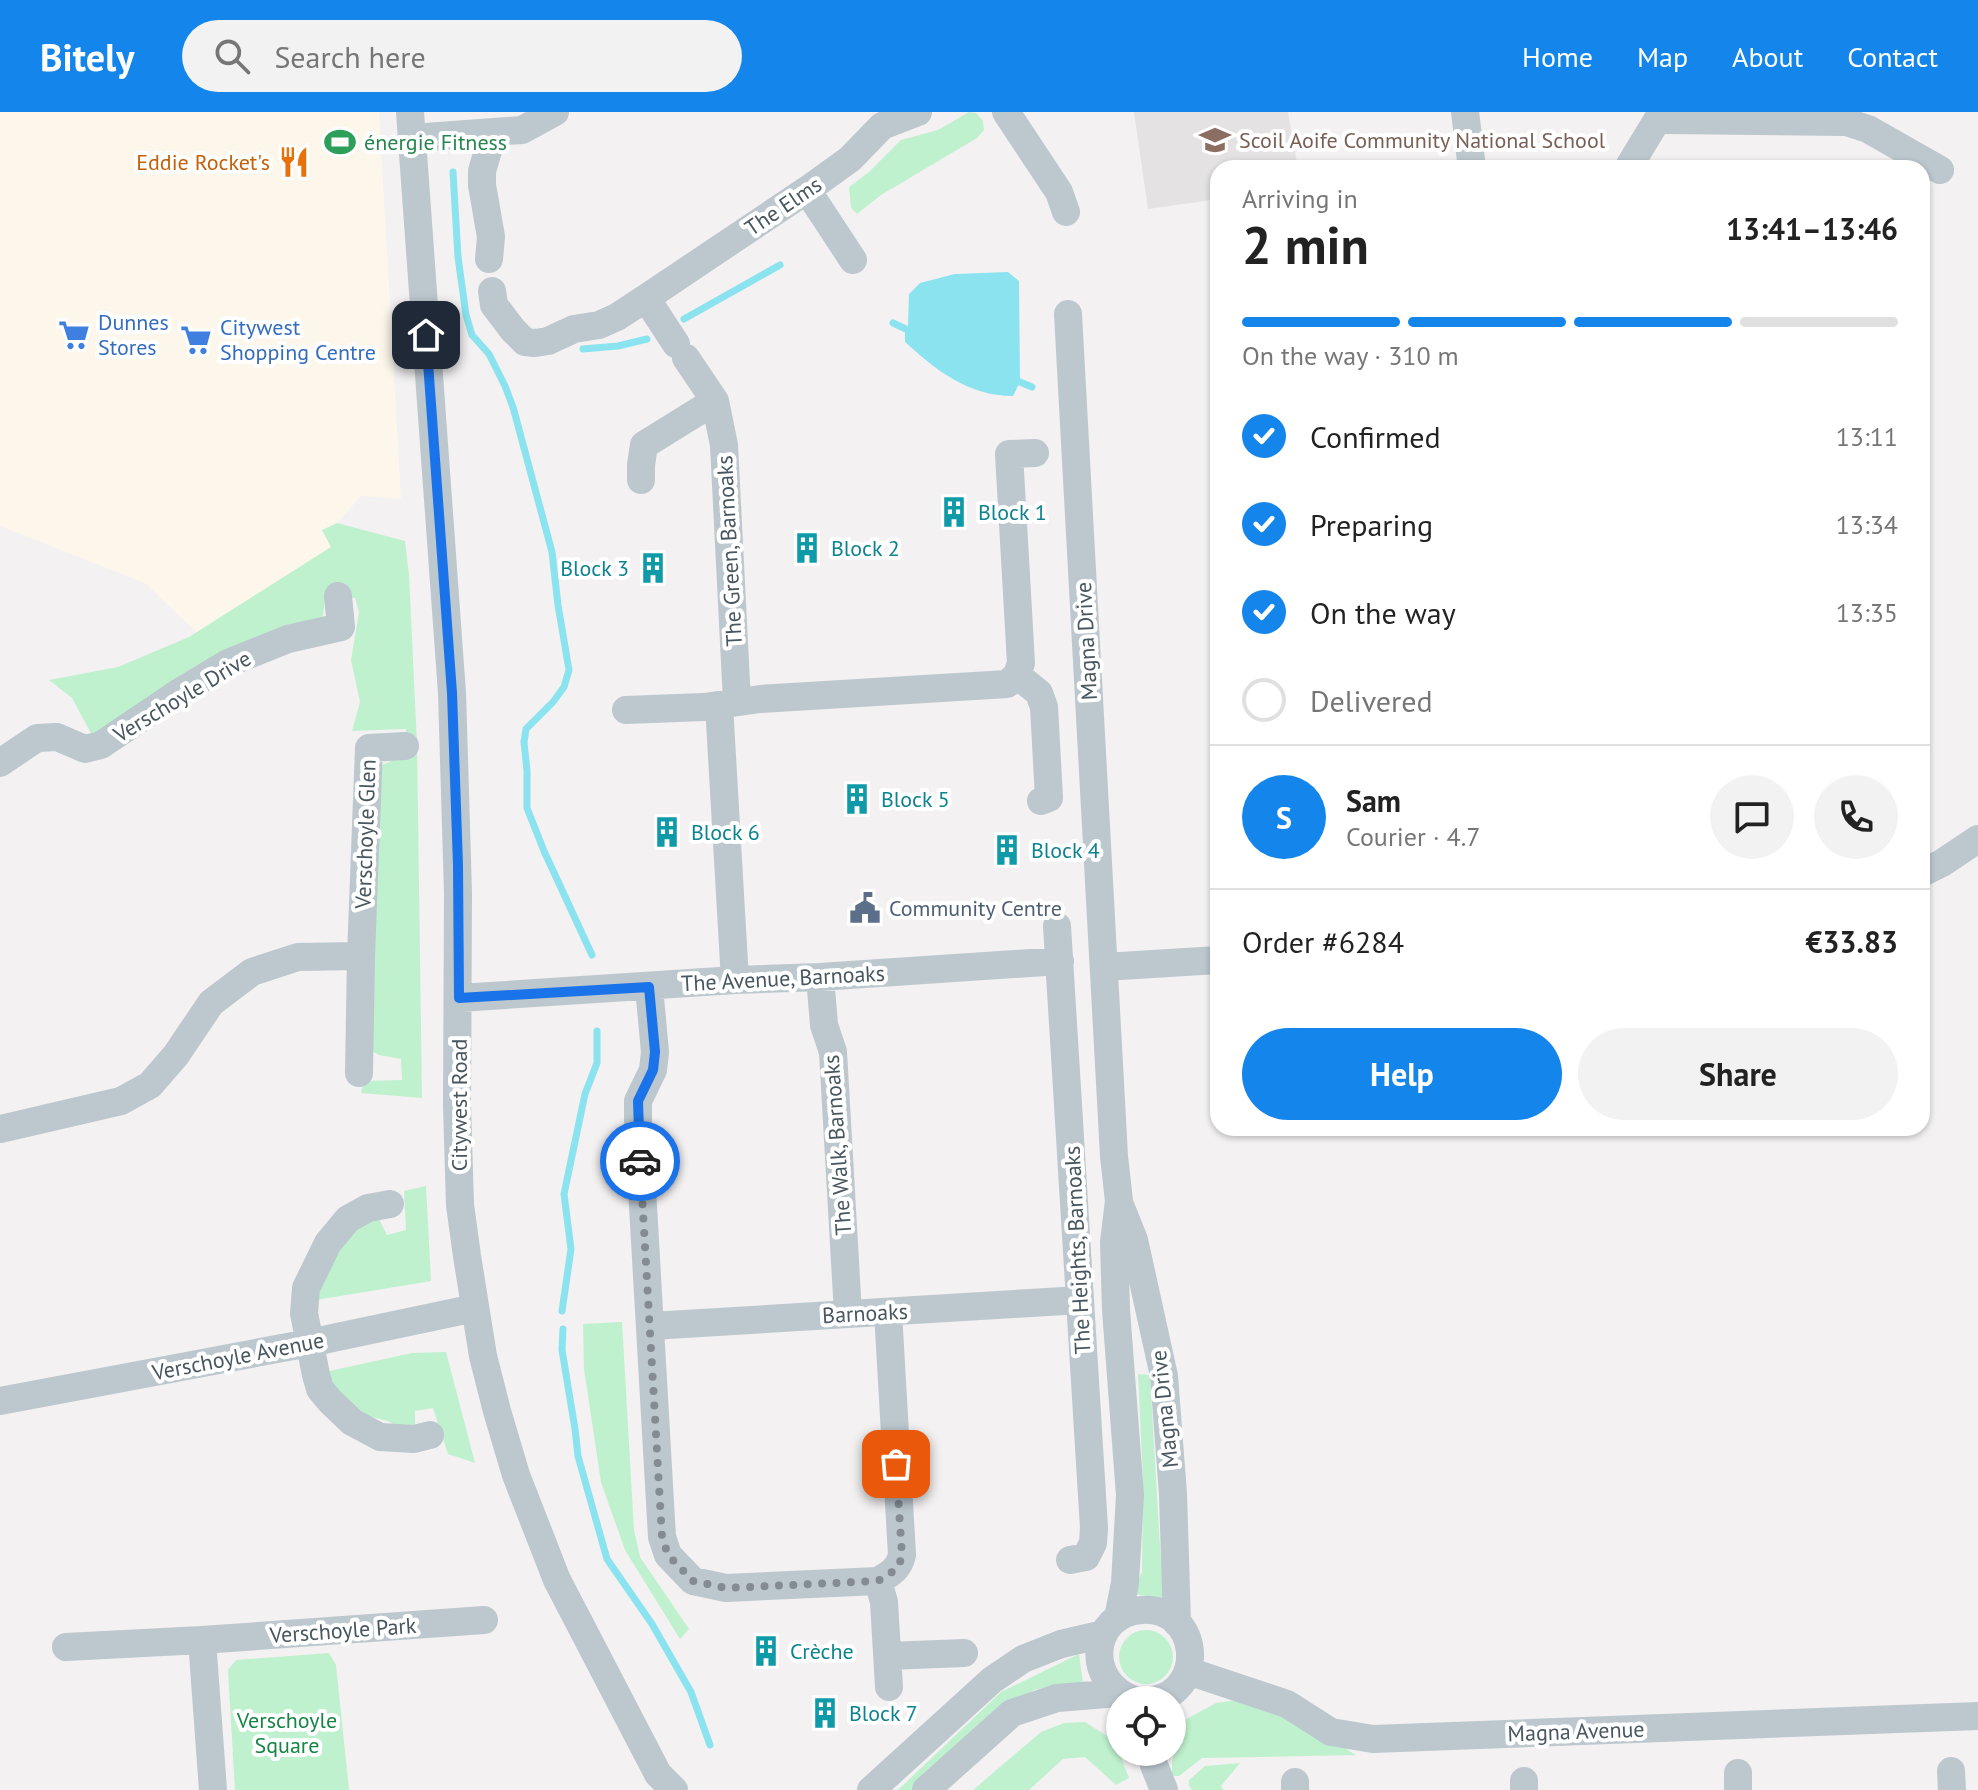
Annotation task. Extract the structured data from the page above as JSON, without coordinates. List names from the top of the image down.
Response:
{
  "streets": {
    "street": [
      "The Elms",
      "The Green, Barnoaks",
      "Magna Drive",
      "Verschoyle Drive",
      "Verschoyle Glen",
      "The Avenue, Barnoaks",
      "Citywest Road",
      "The Walk, Barnoaks",
      "The Heights, Barnoaks",
      "Barnoaks",
      "Verschoyle Avenue",
      "Verschoyle Park",
      "Magna Avenue"
    ]
  },
  "crossings": [
    ["The Elms", "The Green, Barnoaks"],
    ["The Green, Barnoaks", "The Avenue, Barnoaks"],
    ["Magna Drive", "Magna Avenue"],
    ["The Avenue, Barnoaks", "Citywest Road"],
    ["The Avenue, Barnoaks", "The Walk, Barnoaks"],
    ["The Avenue, Barnoaks", "The Heights, Barnoaks"],
    ["Citywest Road", "Verschoyle Avenue"],
    ["The Walk, Barnoaks", "Barnoaks"],
    ["The Heights, Barnoaks", "Barnoaks"]
  ],
  "parks": ["Verschoyle Square"],
  "places": {
    "school or university": ["Scoil Aoife Community National School"],
    "sports": ["énergie Fitness"],
    "restaurant": ["Eddie Rocket's"],
    "supermarket": ["Dunnes Stores", "Citywest Shopping Centre"],
    "building": [
      "Block 1",
      "Block 2",
      "Block 3",
      "Block 5",
      "Block 6",
      "Block 4",
      "Crèche",
      "Block 7"
    ],
    "public building": ["Community Centre"]
  },
  "page": {
    "header": "Bitely",
    "search": "Search here",
    "nav": [
      "Home",
      "Map",
      "About",
      "Contact"
    ],
    "heading": ["2 min", "Arriving in", "13:41–13:46"],
    "panel": [
      "Sam",
      "Courier · 4.7",
      "Order #6284",
      "€33.83"
    ],
    "bar": "On the way · 310 m",
    "list": [
      ["Confirmed", "13:11"],
      ["Preparing", "13:34"],
      ["On the way", "13:35"],
      "Delivered"
    ],
    "round": "S",
    "buttons": ["Help", "Share"]
  }
}
